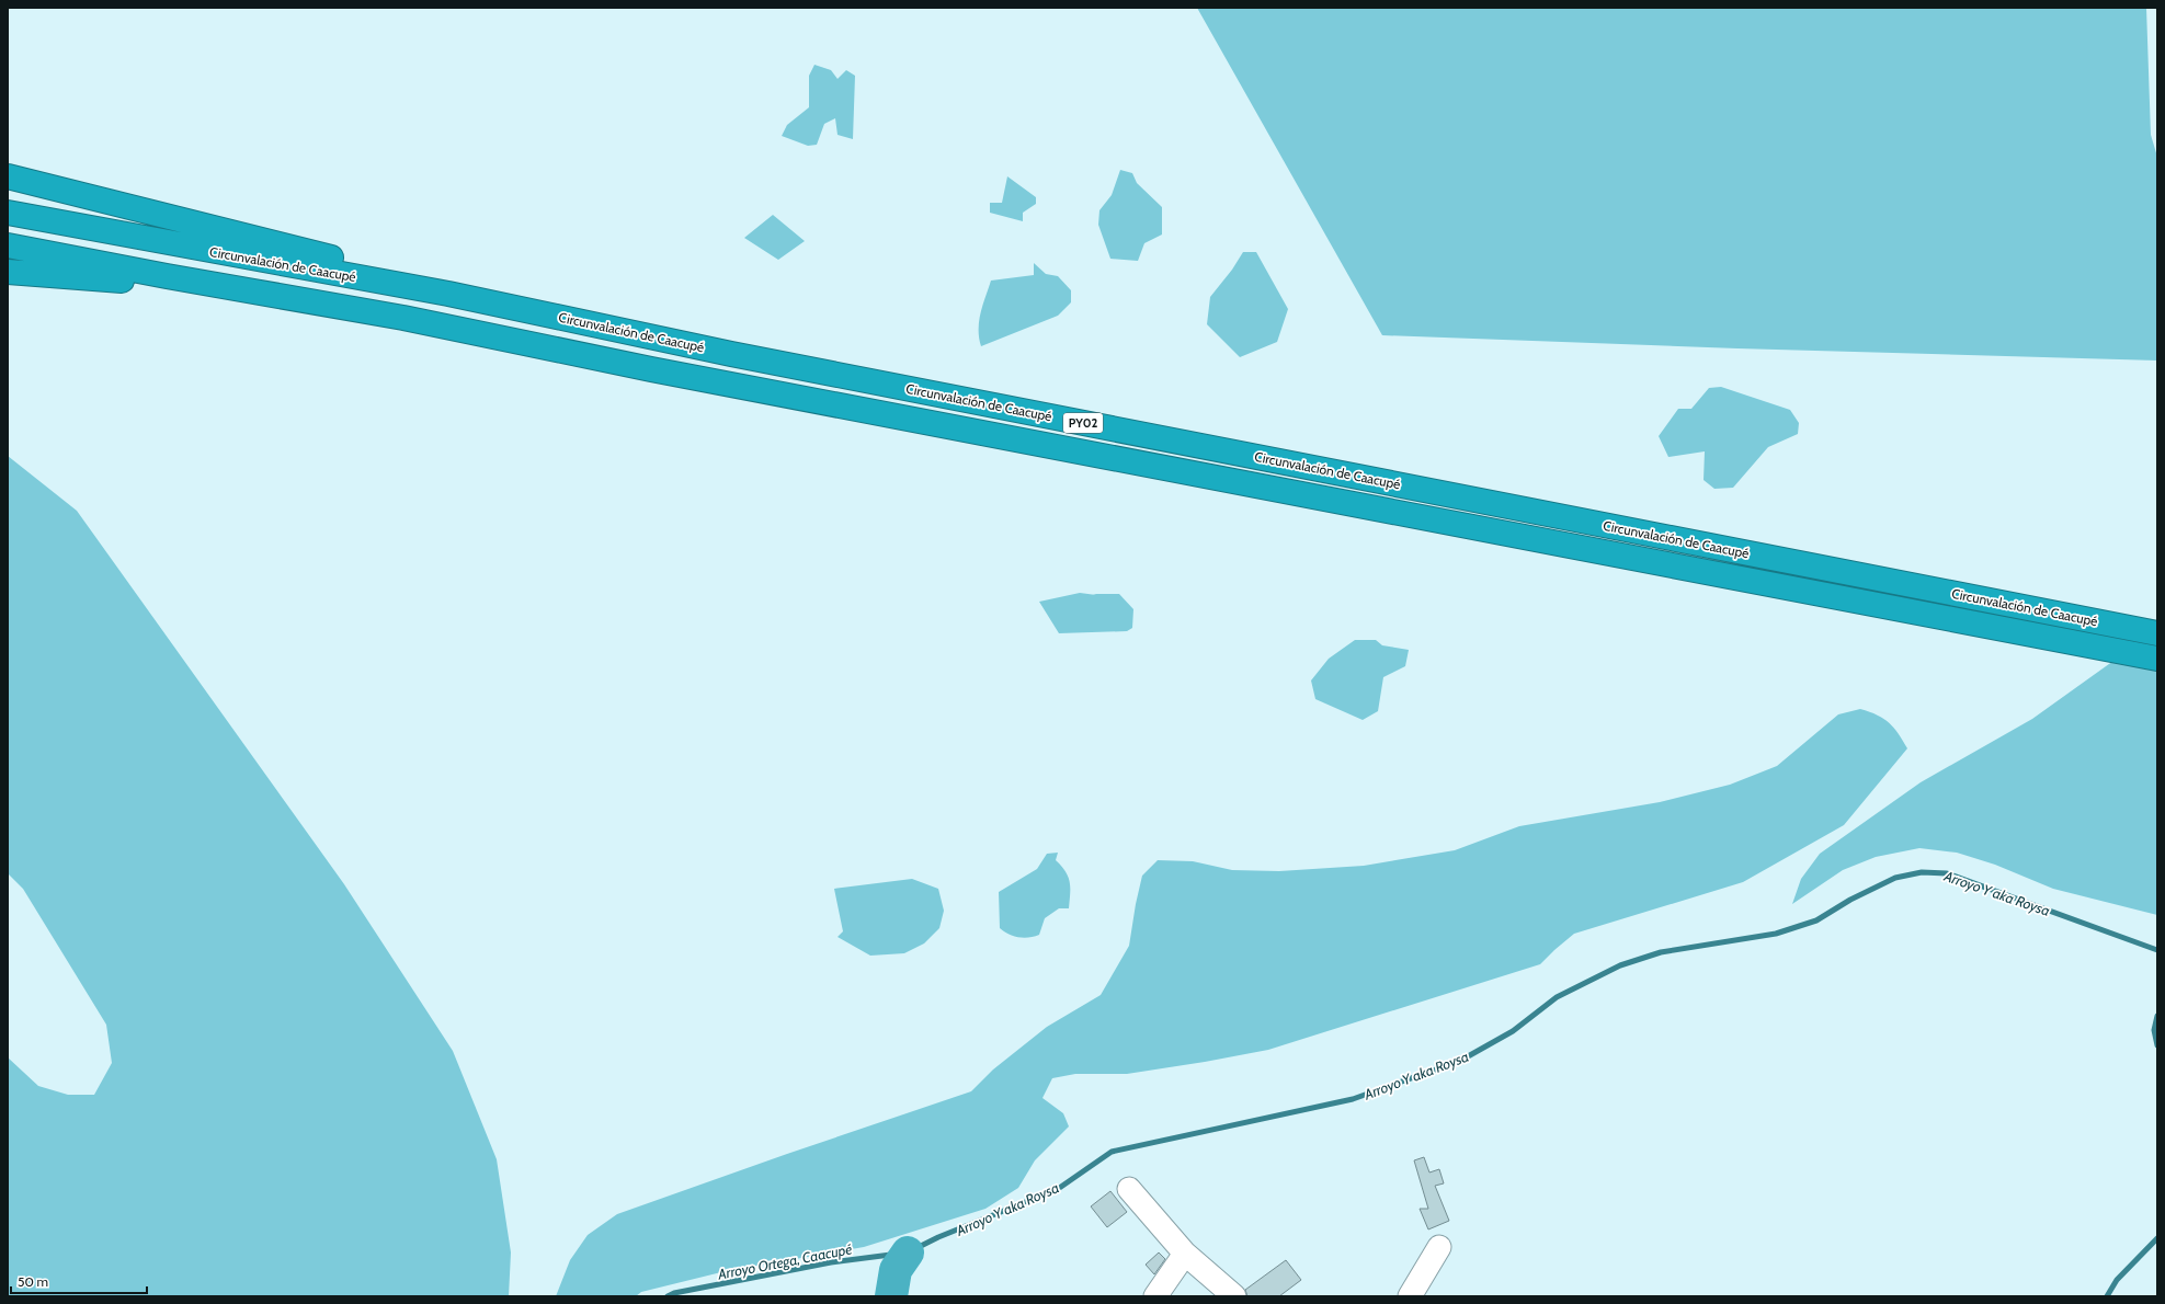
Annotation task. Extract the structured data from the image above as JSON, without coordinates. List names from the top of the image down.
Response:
{
  "streets": {
    "highway": ["Circunvalación de Caacupé", "PY02"]
  },
  "water": ["Arroyo Y aka Roysa", "Arroyo Ortega, Caacupé"],
  "scale_bar": "50 m"
}
